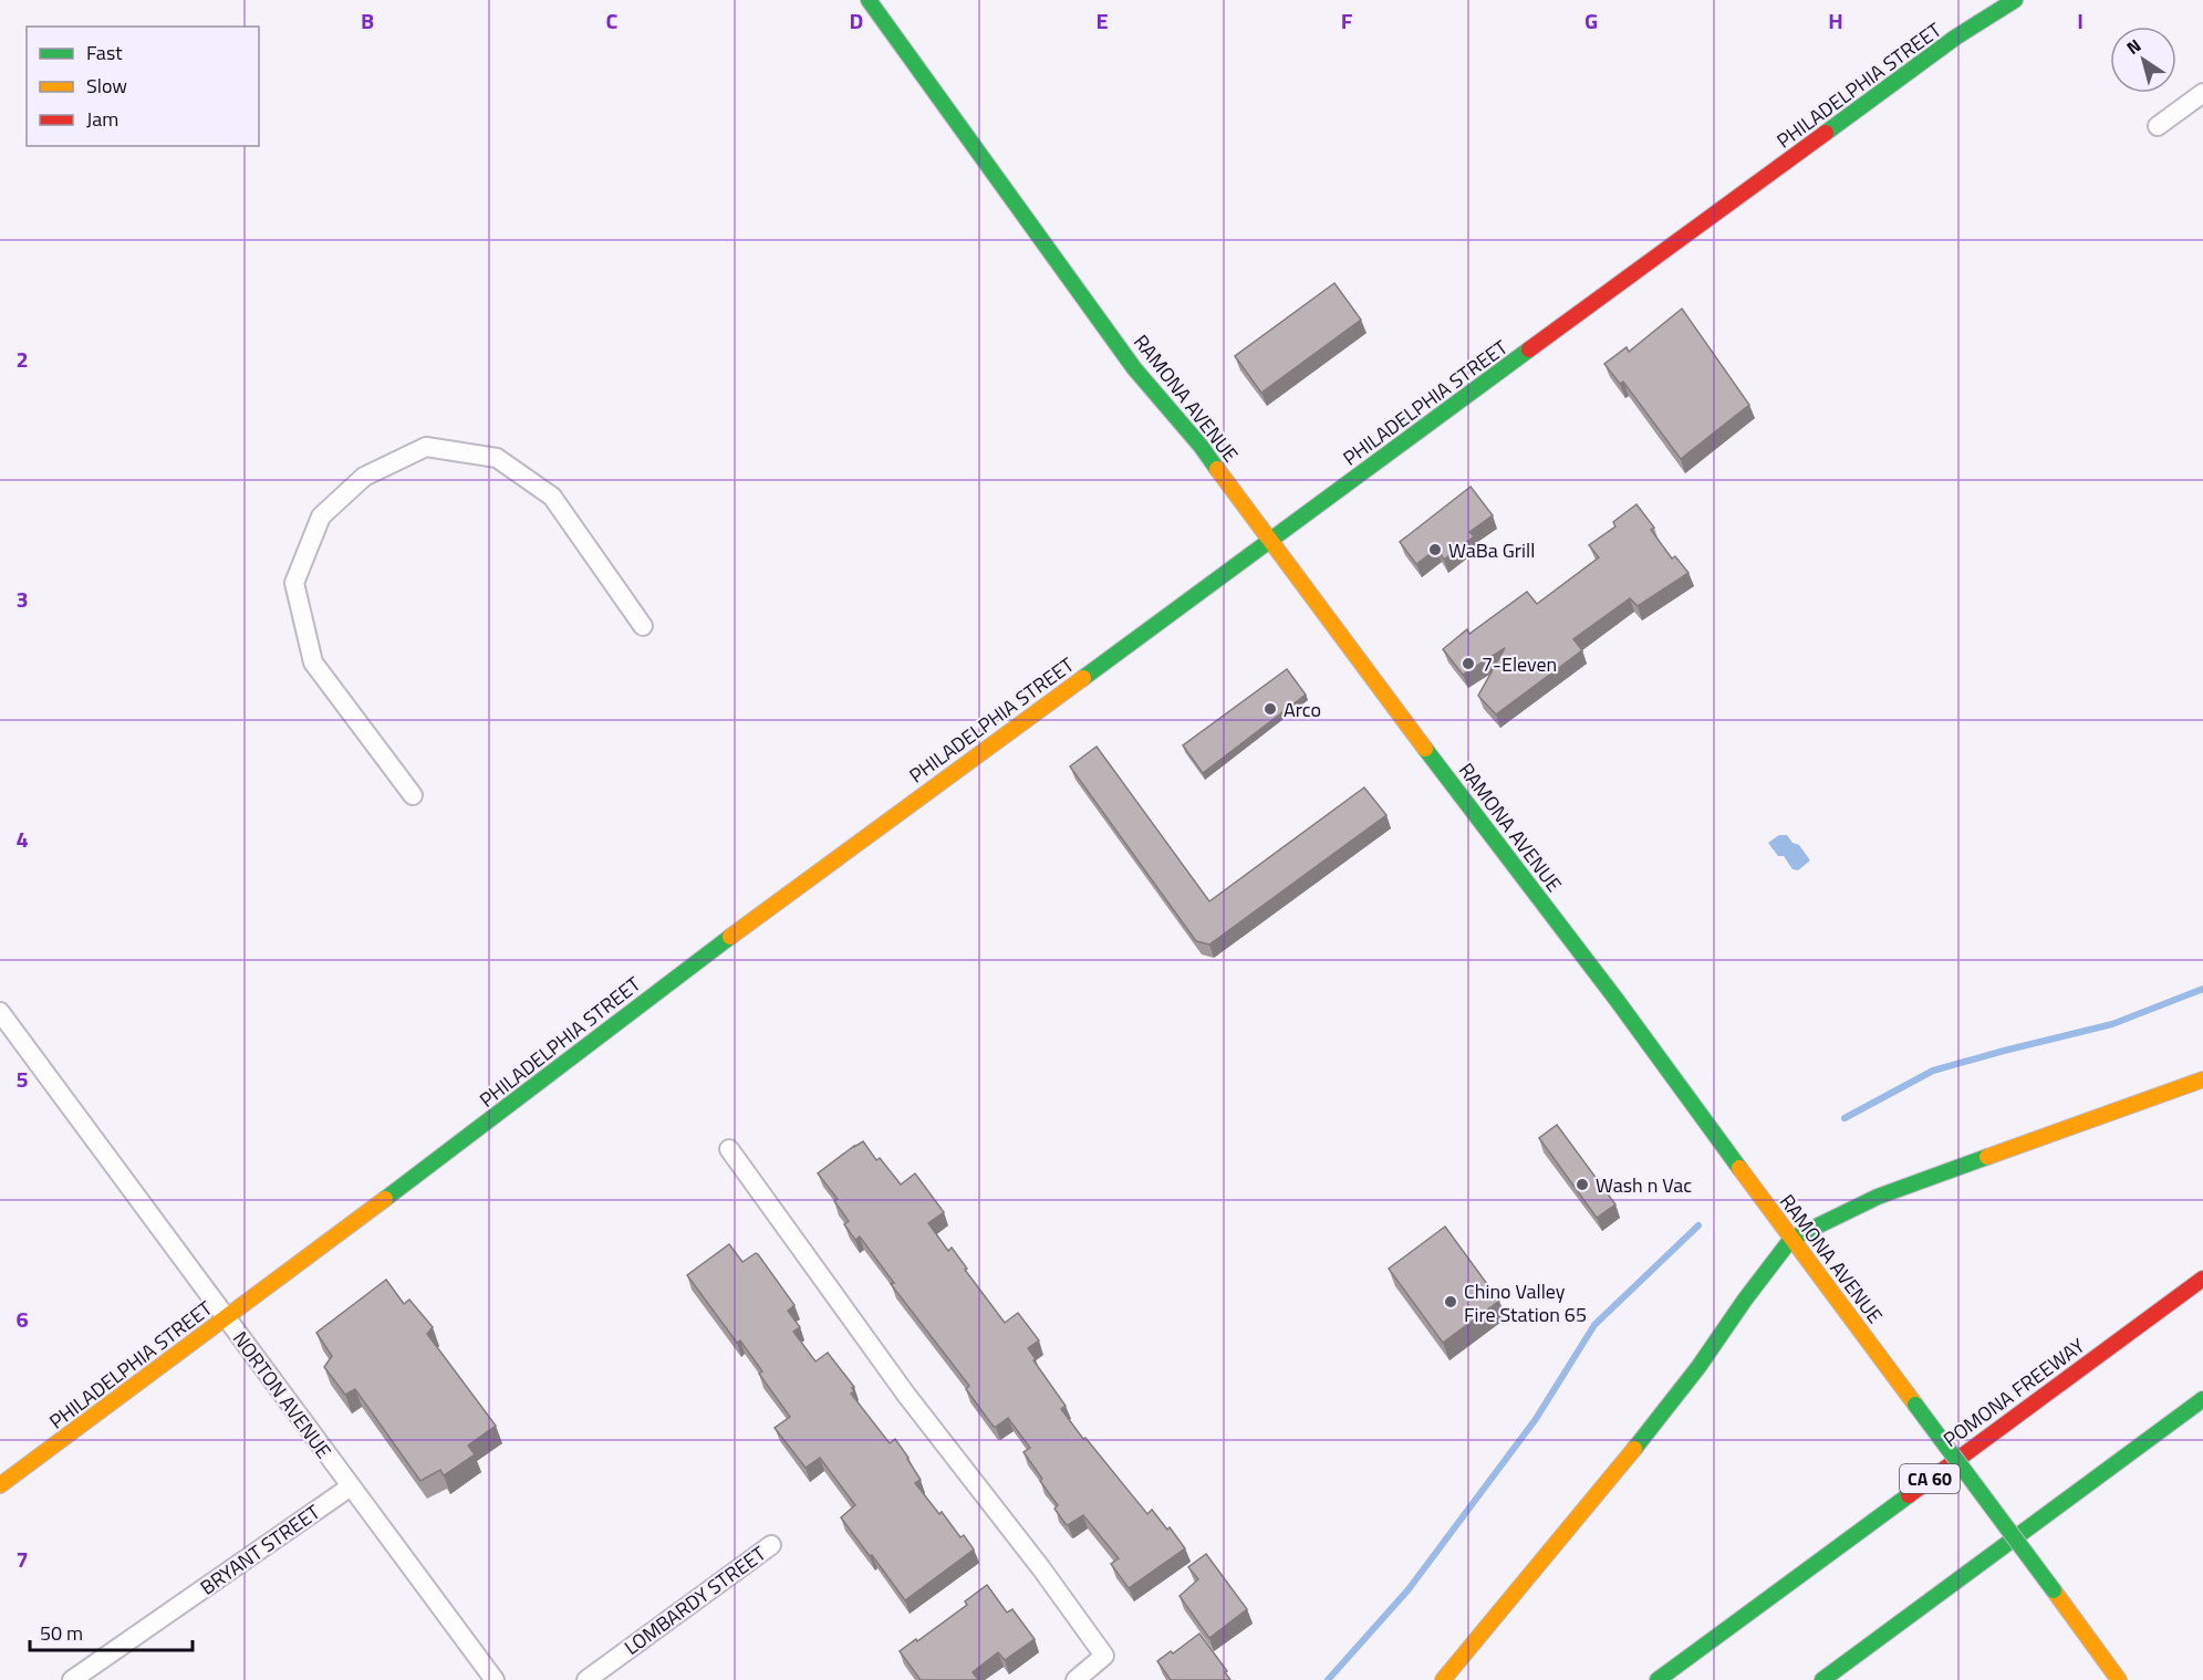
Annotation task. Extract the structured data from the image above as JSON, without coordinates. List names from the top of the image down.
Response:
{
  "streets": {
    "main road": [
      "PHILADELPHIA STREET",
      "RAMONA AVENUE",
      "POMONA FREEWAY",
      "CA 60"
    ],
    "street": ["NORTON AVENUE", "BRYANT STREET", "LOMBARDY STREET"]
  },
  "crossings": [
    ["PHILADELPHIA STREET", "RAMONA AVENUE"],
    ["PHILADELPHIA STREET", "NORTON AVENUE"],
    ["NORTON AVENUE", "BRYANT STREET"]
  ],
  "places": [
    "WaBa Grill",
    "7-Eleven",
    "Arco",
    "Wash n Vac",
    "Chino Valley Fire Station 65"
  ],
  "legend": ["Fast", "Slow", "Jam"],
  "scale_bar": "50 m",
  "north": "top left",
  "grid": {
    "columns": [
      "B",
      "C",
      "D",
      "E",
      "F",
      "G",
      "H",
      "I"
    ],
    "rows": [
      "2",
      "3",
      "4",
      "5",
      "6",
      "7"
    ]
  }
}
